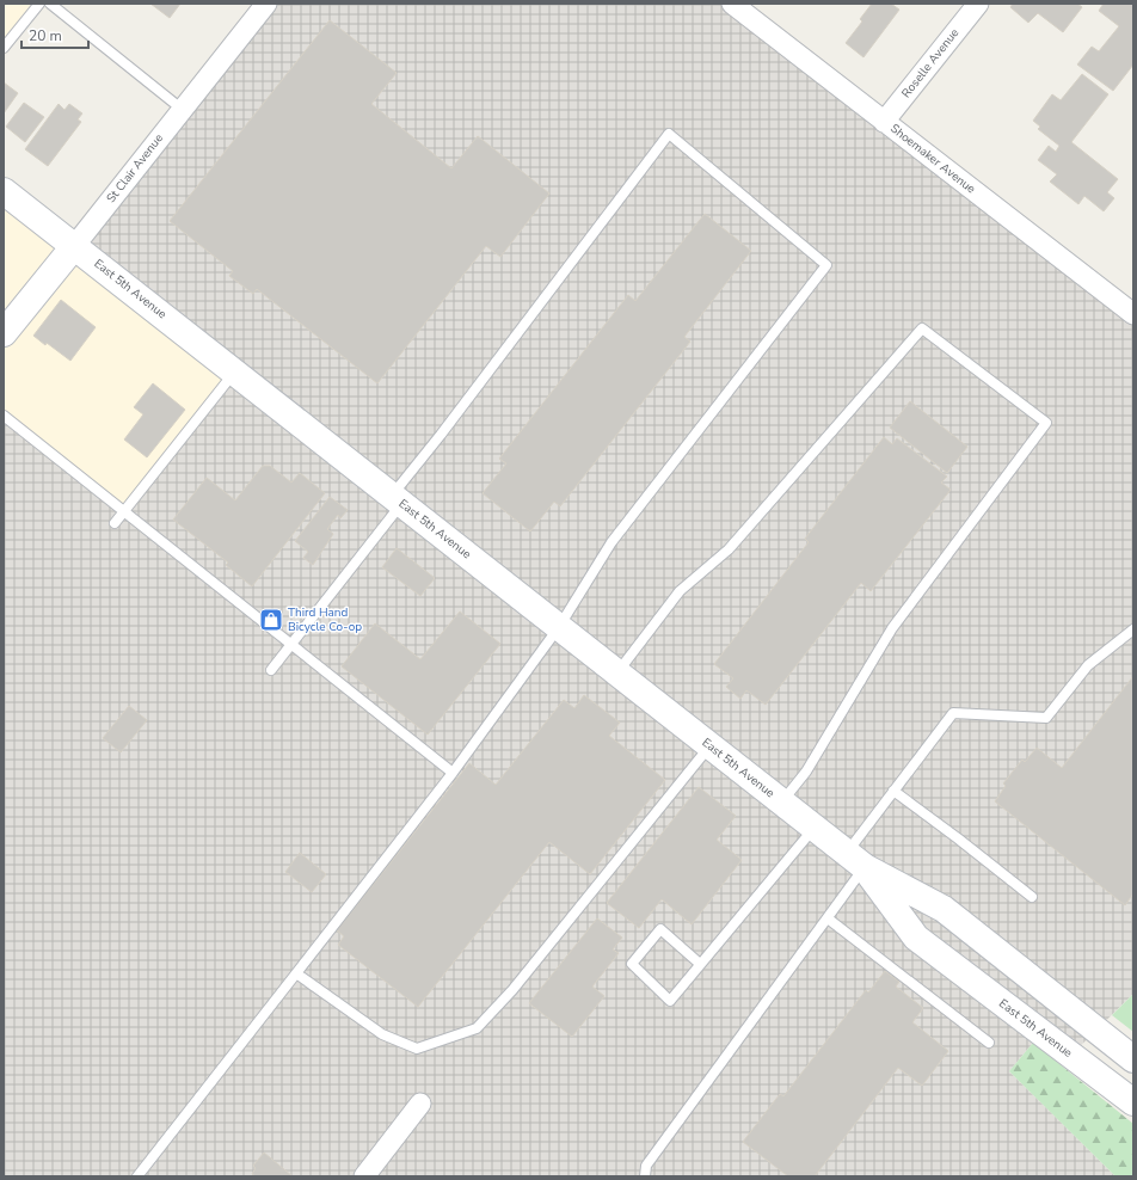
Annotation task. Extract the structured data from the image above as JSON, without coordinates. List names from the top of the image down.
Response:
{
  "streets": {
    "main road": ["St Clair Avenue", "East 5th Avenue"],
    "street": ["Roselle Avenue", "Shoemaker Avenue"]
  },
  "crossings": [
    ["Roselle Avenue", "Shoemaker Avenue"],
    ["St Clair Avenue", "East 5th Avenue"]
  ],
  "places": {
    "shop": ["Third Hand Bicycle Co-op"]
  },
  "scale_bar": "20 m"
}
